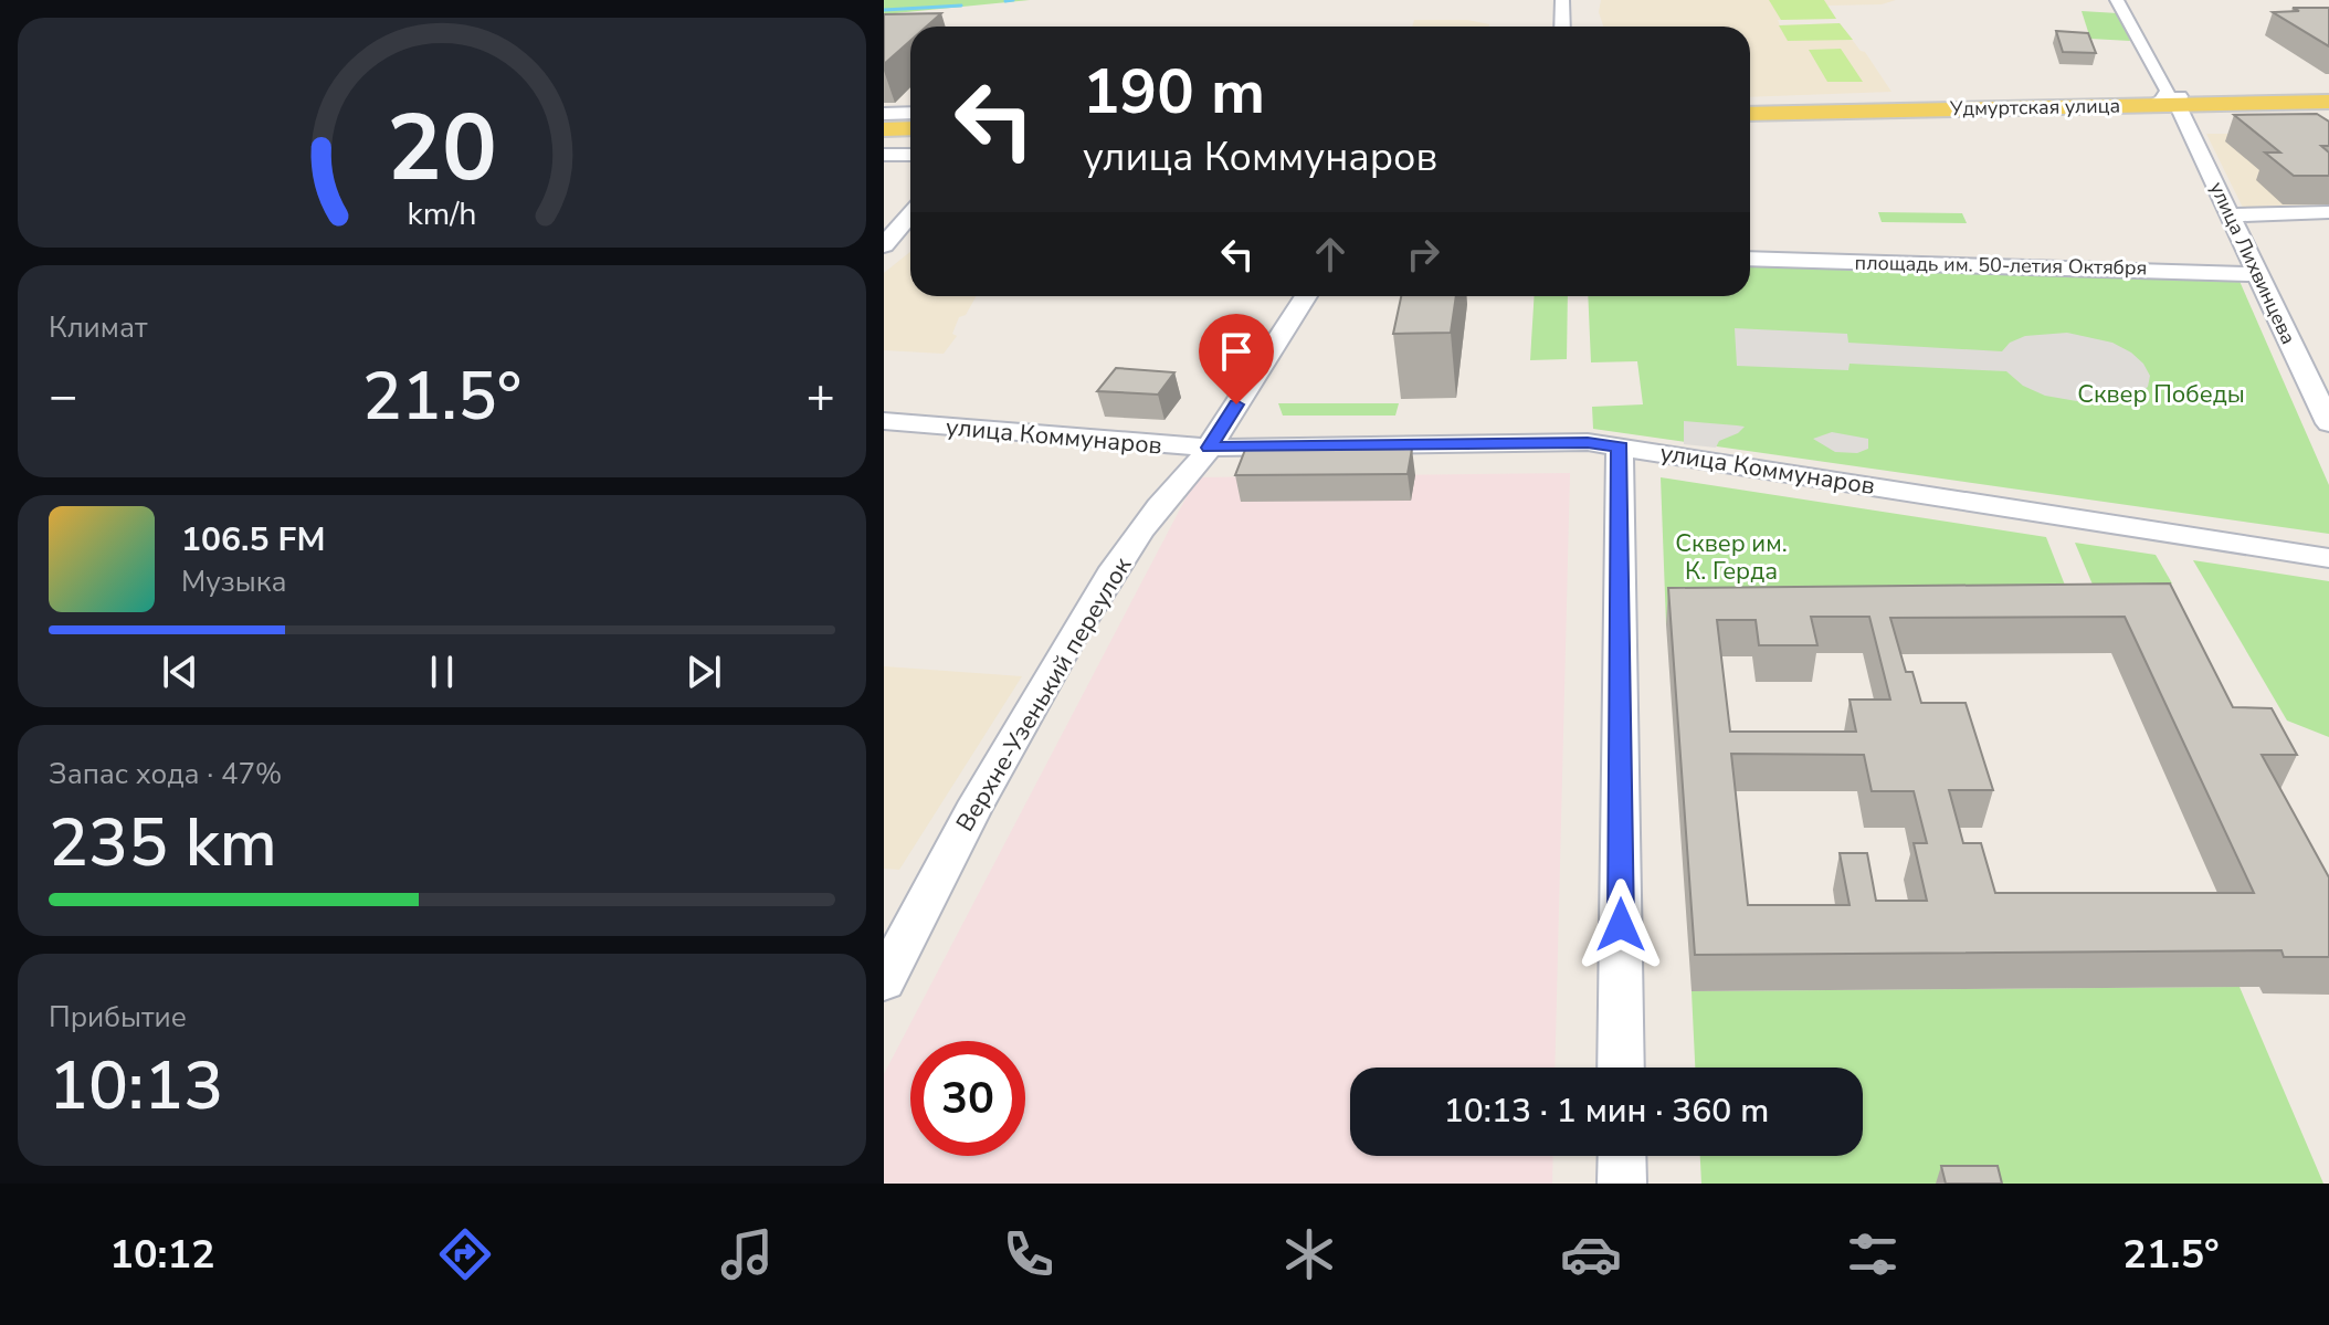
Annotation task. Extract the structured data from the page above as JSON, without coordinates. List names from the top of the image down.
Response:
{
  "streets": {
    "main road": ["Удмуртская улица"],
    "street": [
      "улица Лихвинцева",
      "площадь им. 50-летия Октября",
      "улица Коммунаров",
      "Верхне-Узенький переулок"
    ]
  },
  "crossings": [
    ["Удмуртская улица", "улица Лихвинцева"],
    ["улица Лихвинцева", "площадь им. 50-летия Октября"],
    ["улица Коммунаров", "Верхне-Узенький переулок"]
  ],
  "parks": ["Сквер Победы", "Сквер им. К. Герда"],
  "page": {
    "turn": ["190 m", "улица Коммунаров"],
    "tile": [
      "Климат",
      ["Запас хода · 47%", "235 km"],
      ["Прибытие", "10:13"]
    ],
    "heat": ["−", "21.5°", "+"],
    "song": ["106.5 FM", "Музыка"],
    "limit": "30",
    "trip": "10:13 · 1 мин · 360 m",
    "tabs": ["10:12", "21.5°"],
    "gauge": ["20", "km/h"]
  }
}
